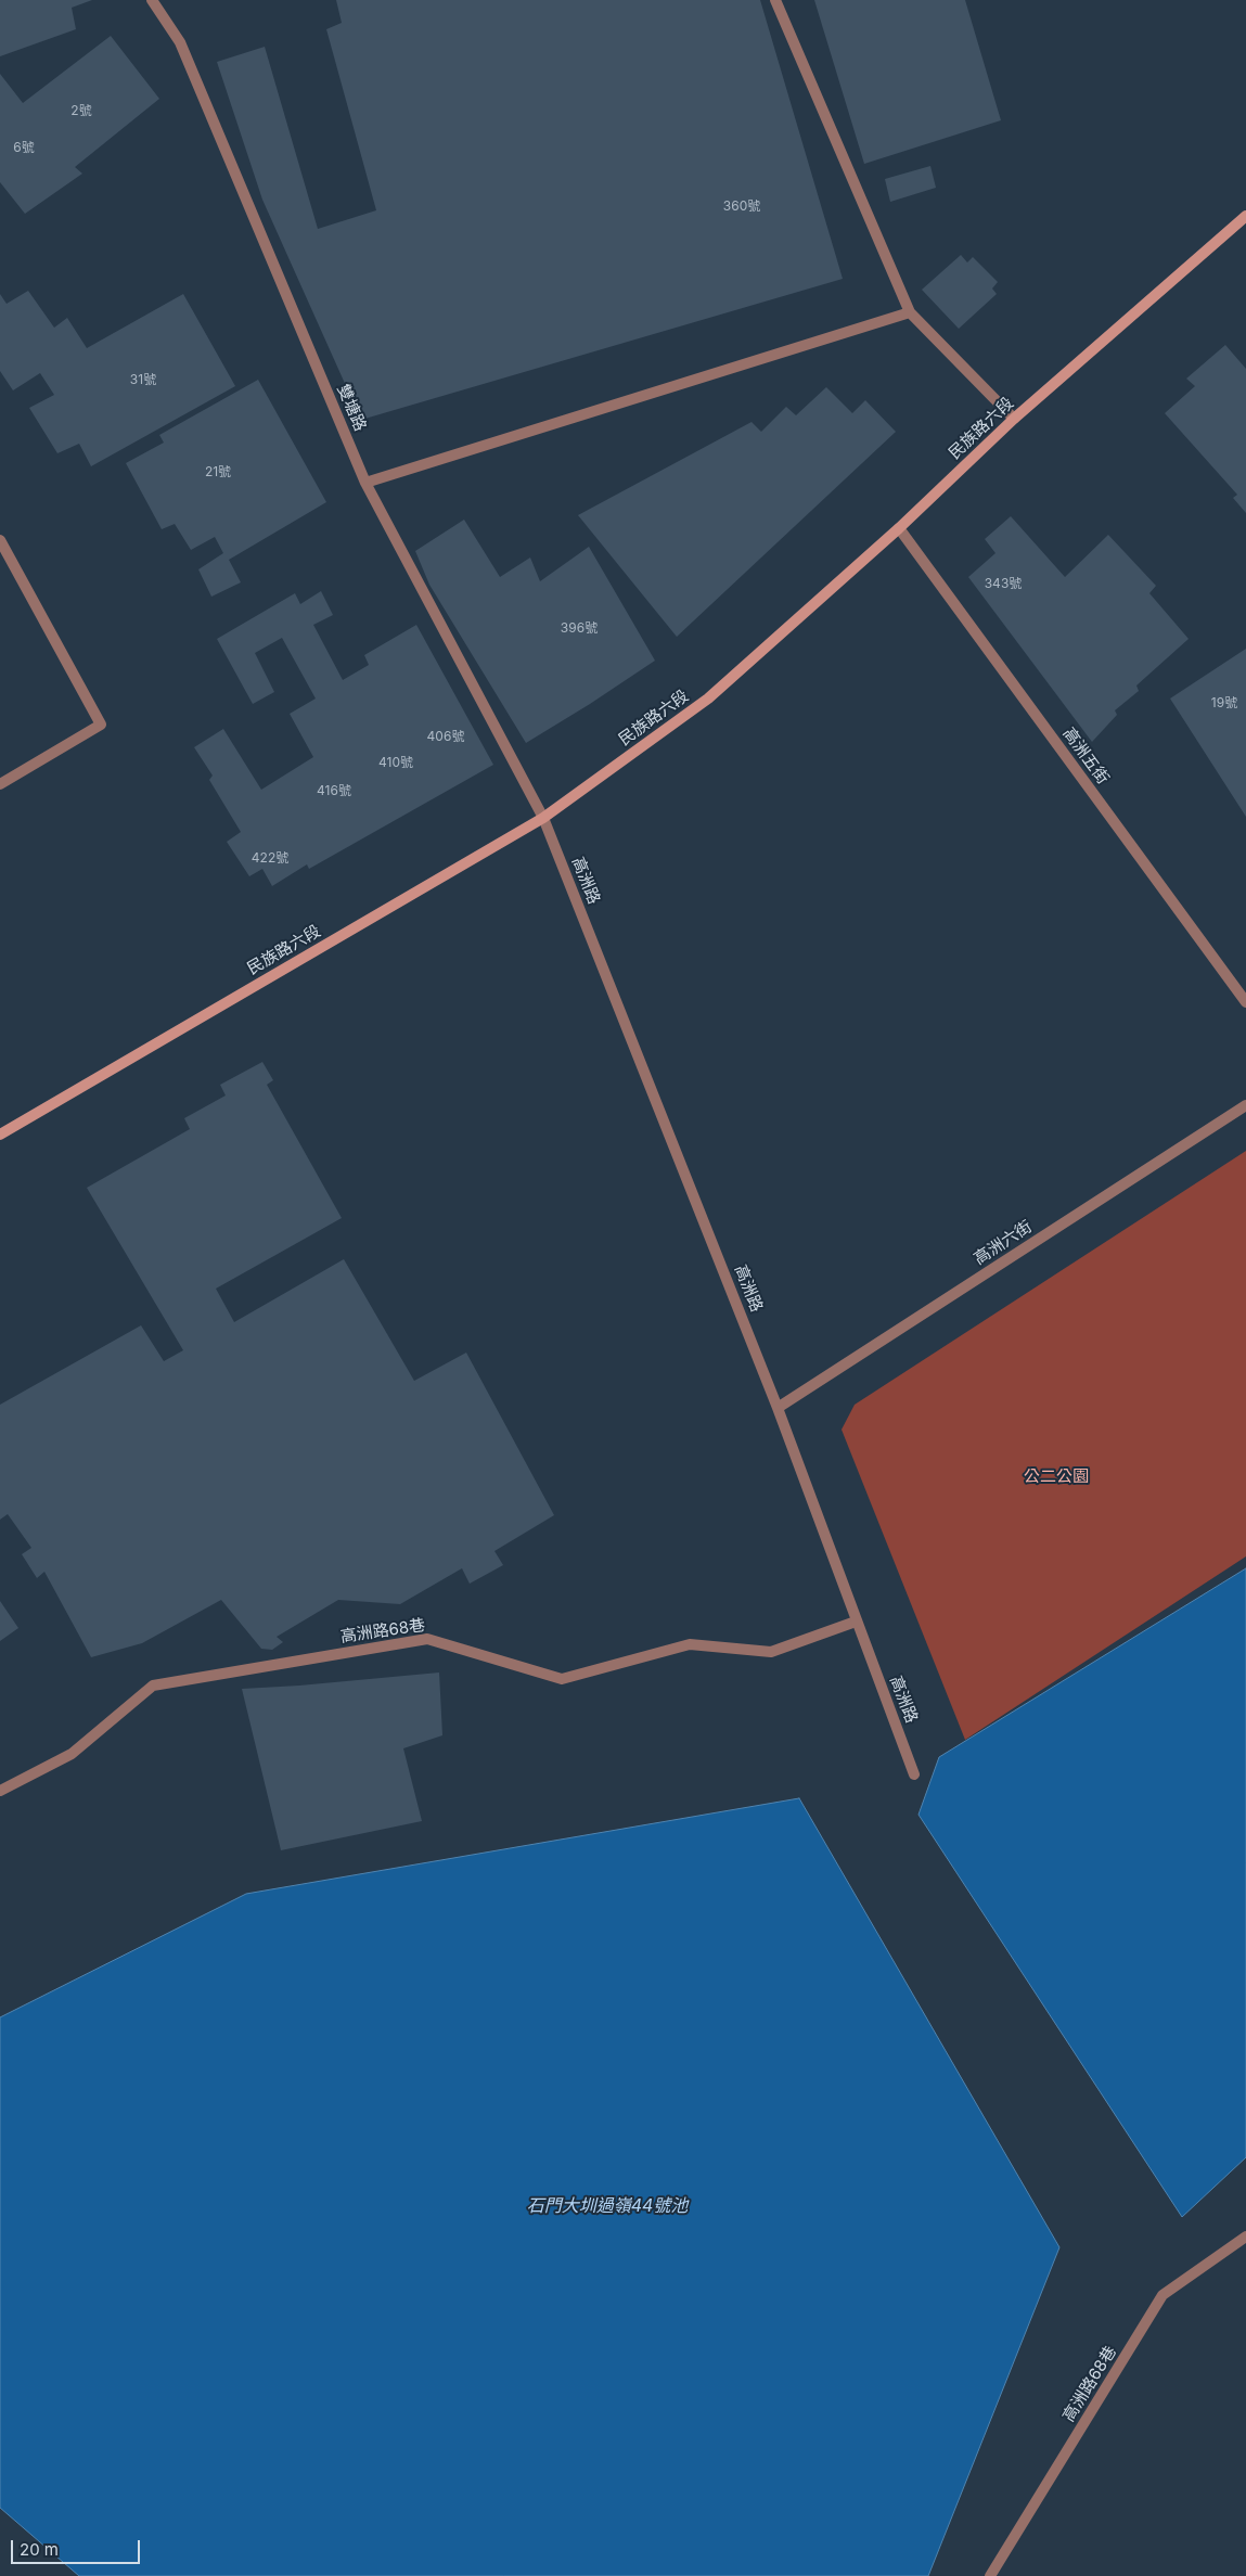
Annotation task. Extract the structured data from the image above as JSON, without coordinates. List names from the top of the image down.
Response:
{
  "streets": {
    "main road": ["民族路六段"],
    "street": [
      "雙塘路",
      "高洲五街",
      "高洲路",
      "高洲六街",
      "高洲路68巷"
    ]
  },
  "crossings": [
    ["雙塘路", "民族路六段"],
    ["雙塘路", "高洲路"],
    ["民族路六段", "高洲五街"],
    ["民族路六段", "高洲路"],
    ["高洲路", "高洲六街"],
    ["高洲路", "高洲路68巷"]
  ],
  "water": ["石門大圳過嶺44號池"],
  "parks": ["公二公園"],
  "house_numbers": [
    "2號",
    "6號",
    "360號",
    "31號",
    "21號",
    "343號",
    "396號",
    "19號",
    "406號",
    "410號",
    "416號",
    "422號"
  ],
  "scale_bar": "20 m"
}
